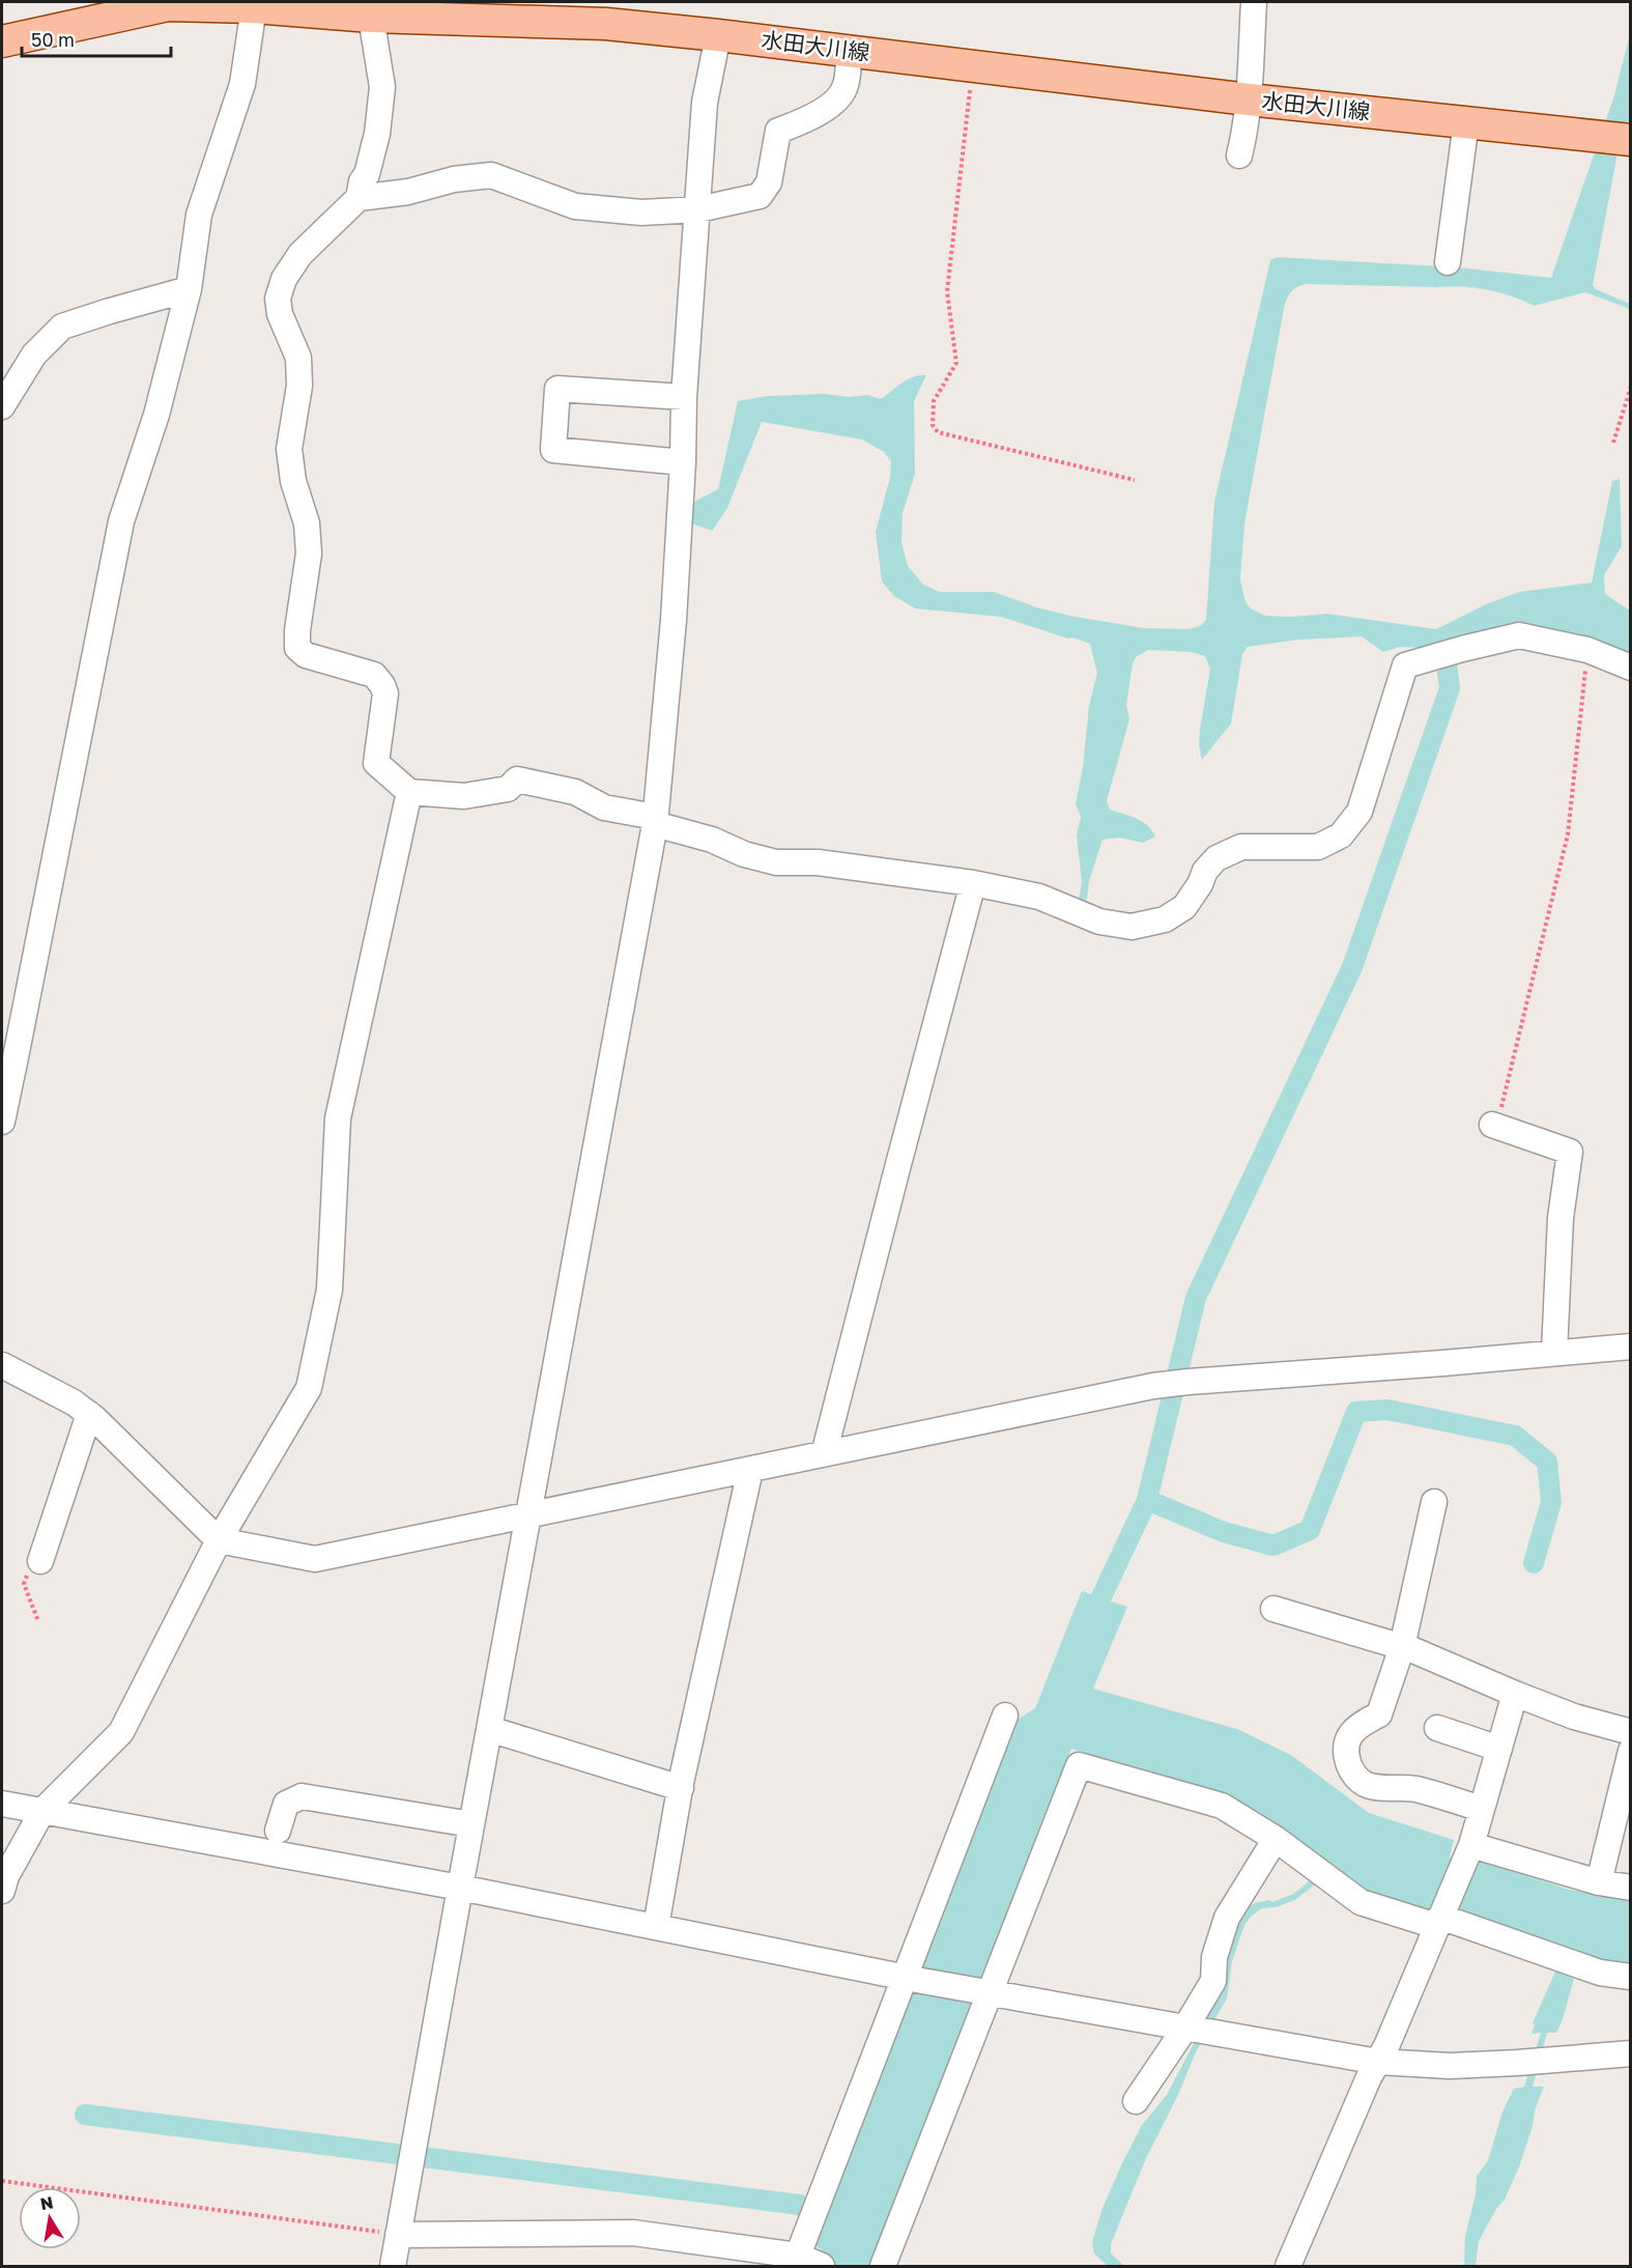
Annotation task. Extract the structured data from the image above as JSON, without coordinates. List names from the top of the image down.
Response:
{
  "streets": {
    "main road": ["水田大川線"]
  },
  "scale_bar": "50 m",
  "north": "top"
}
